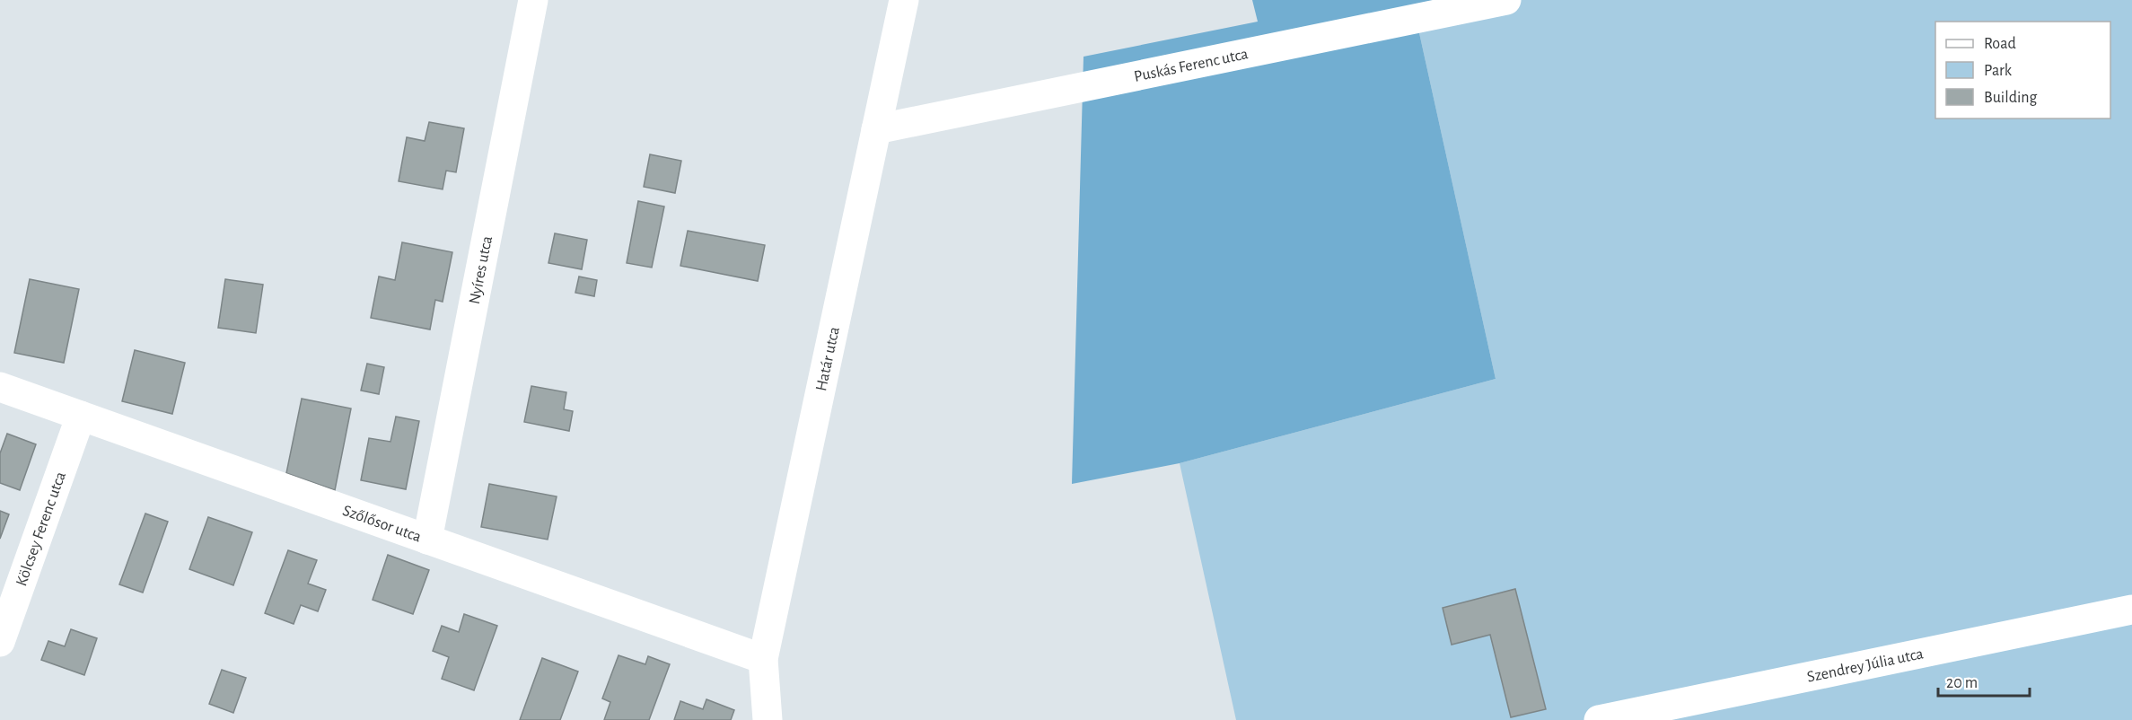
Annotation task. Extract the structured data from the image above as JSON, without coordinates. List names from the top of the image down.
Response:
{
  "streets": {
    "street": [
      "Puskás Ferenc utca",
      "Nyíres utca",
      "Határ utca",
      "Szőlősor utca",
      "Kölcsey Ferenc utca",
      "Szendrey Júlia utca"
    ]
  },
  "crossings": [
    ["Puskás Ferenc utca", "Határ utca"],
    ["Nyíres utca", "Szőlősor utca"],
    ["Határ utca", "Szőlősor utca"],
    ["Szőlősor utca", "Kölcsey Ferenc utca"]
  ],
  "legend": ["Road", "Park", "Building"],
  "scale_bar": "20 m"
}
